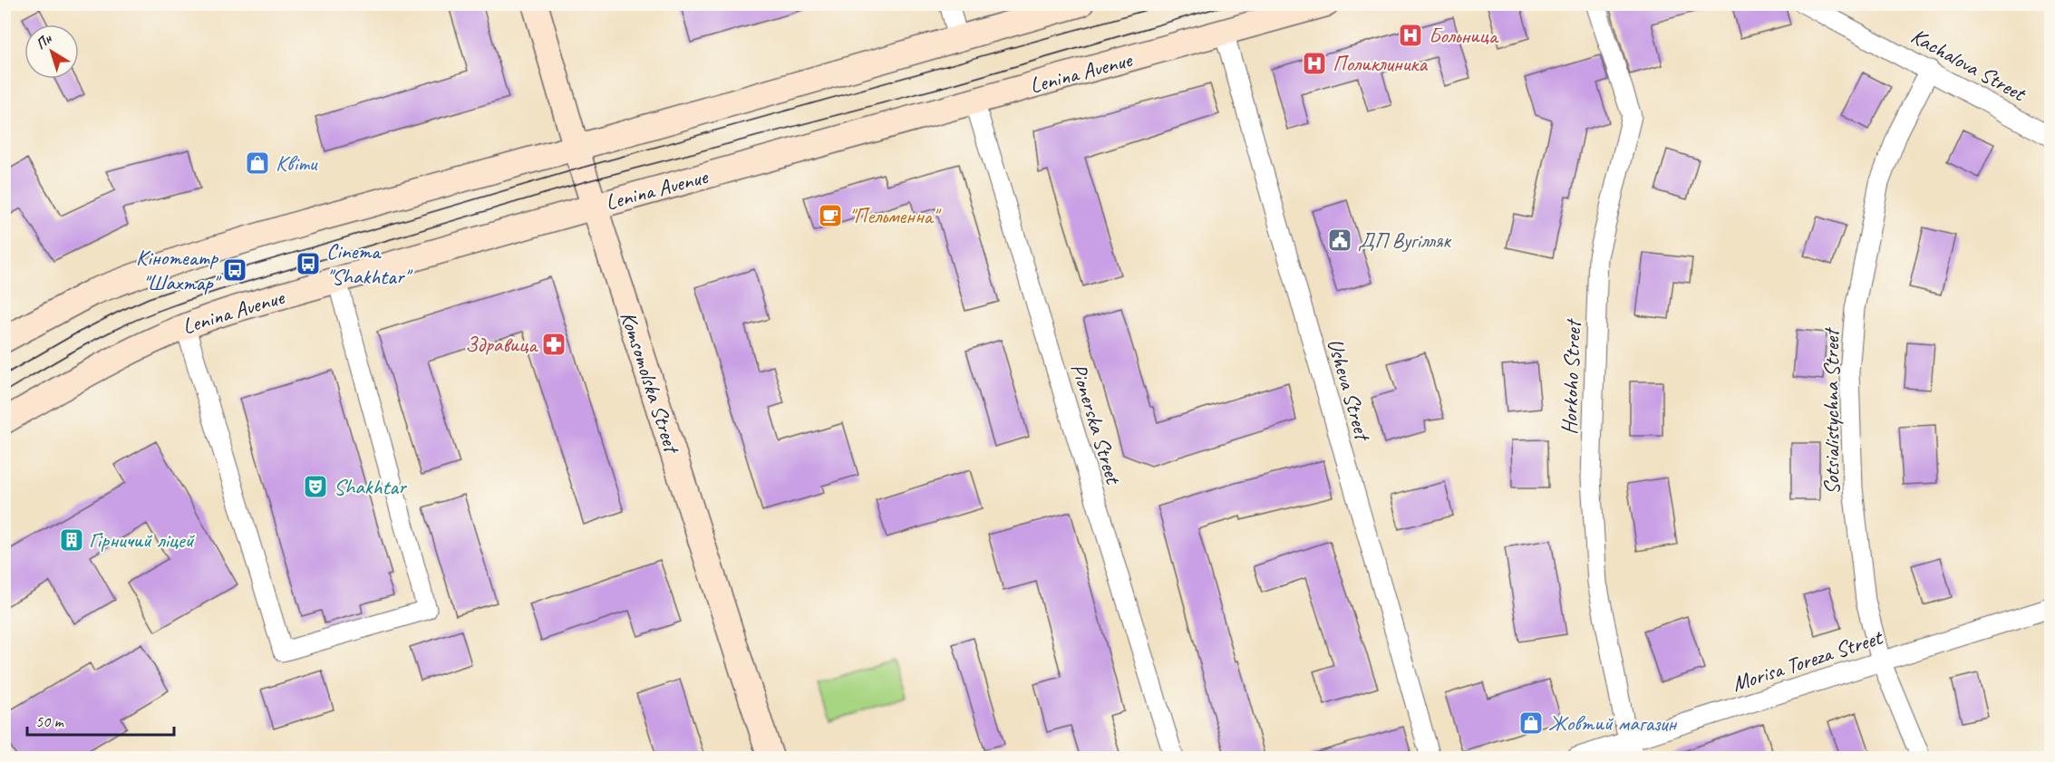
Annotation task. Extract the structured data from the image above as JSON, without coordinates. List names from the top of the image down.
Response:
{
  "streets": {
    "main road": ["Lenina Avenue", "Komsomolska Street"],
    "street": [
      "Kachalova Street",
      "Horkoho Street",
      "Usheva Street",
      "Sotsialistychna Street",
      "Pionerska Street",
      "Morisa Toreza Street"
    ]
  },
  "crossings": [
    ["Kachalova Street", "Sotsialistychna Street"],
    ["Lenina Avenue", "Komsomolska Street"],
    ["Lenina Avenue", "Usheva Street"],
    ["Lenina Avenue", "Pionerska Street"],
    ["Horkoho Street", "Morisa Toreza Street"],
    ["Sotsialistychna Street", "Morisa Toreza Street"]
  ],
  "places": {
    "hospital": ["Больница", "Поликлиника"],
    "shop": ["Квіти", "Жовтий магазин"],
    "cafe": ["\"Пельменна\""],
    "public building": ["ДП Вугілляк"],
    "bus stop": ["Cinema \"Shakhtar\"", "Кінотеатр \"Шахтар\""],
    "pharmacy": ["Здравица"],
    "theatre": ["Shakhtar"],
    "building": ["Гірничий ліцей"]
  },
  "scale_bar": "50 m",
  "north": "top left"
}
